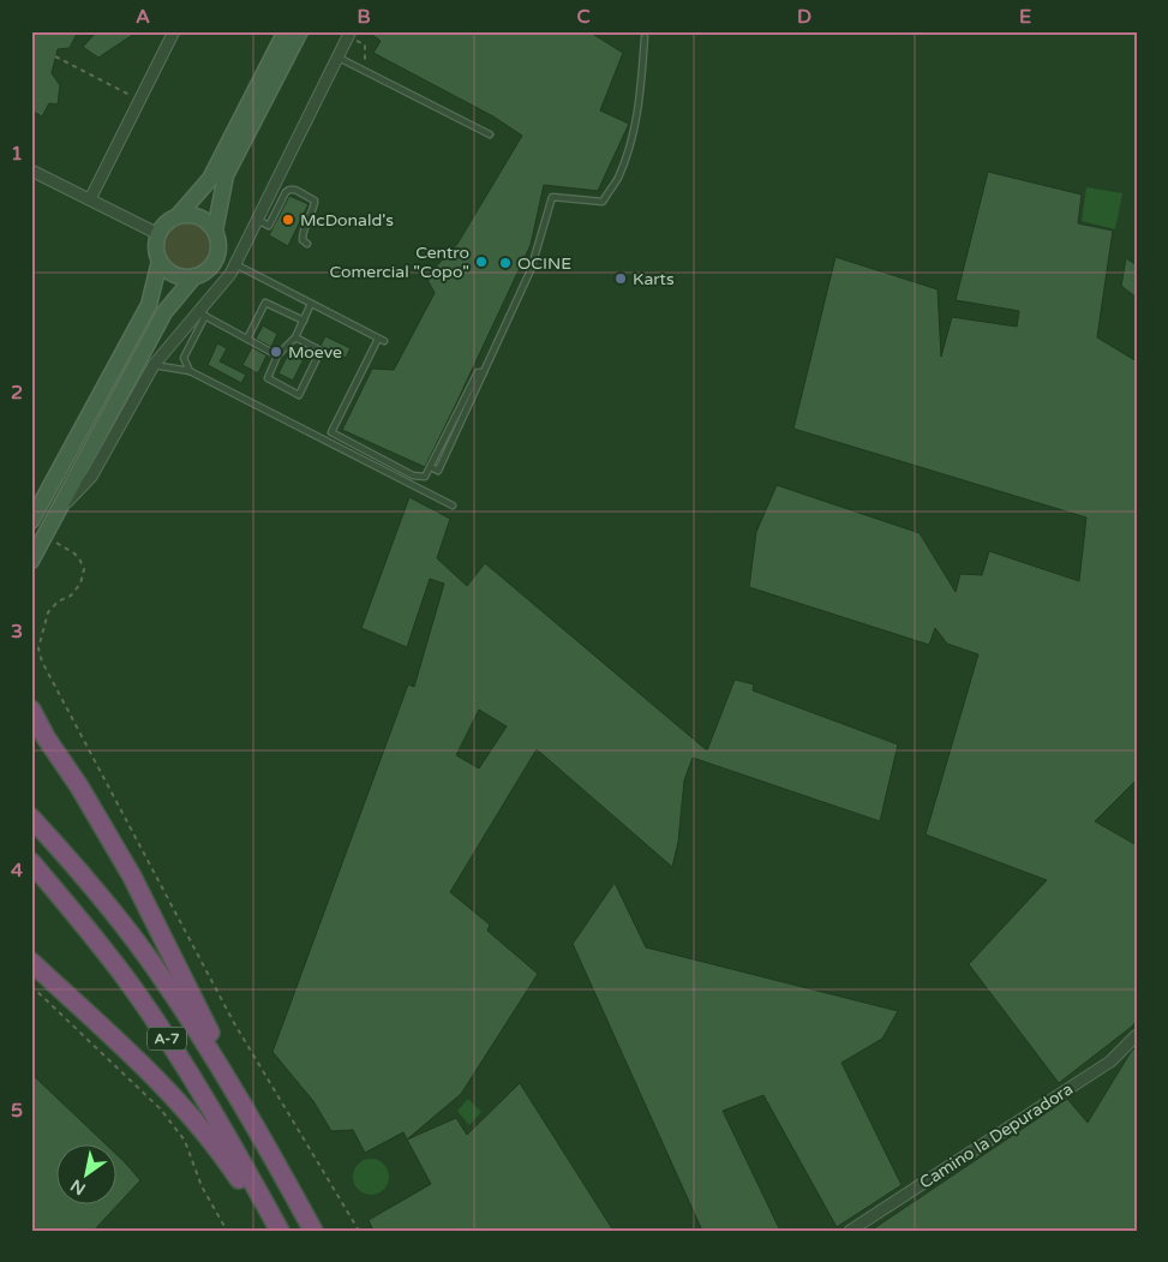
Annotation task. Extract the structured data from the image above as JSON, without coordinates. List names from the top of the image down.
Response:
{
  "streets": {
    "highway": ["A-7"],
    "street": ["Camino la Depuradora"]
  },
  "places": [
    "McDonald's",
    "Centro Comercial \"Copo\"",
    "OCINE",
    "Karts",
    "Moeve"
  ],
  "north": "bottom left",
  "grid": {
    "columns": [
      "A",
      "B",
      "C",
      "D",
      "E"
    ],
    "rows": [
      "1",
      "2",
      "3",
      "4",
      "5"
    ]
  }
}
